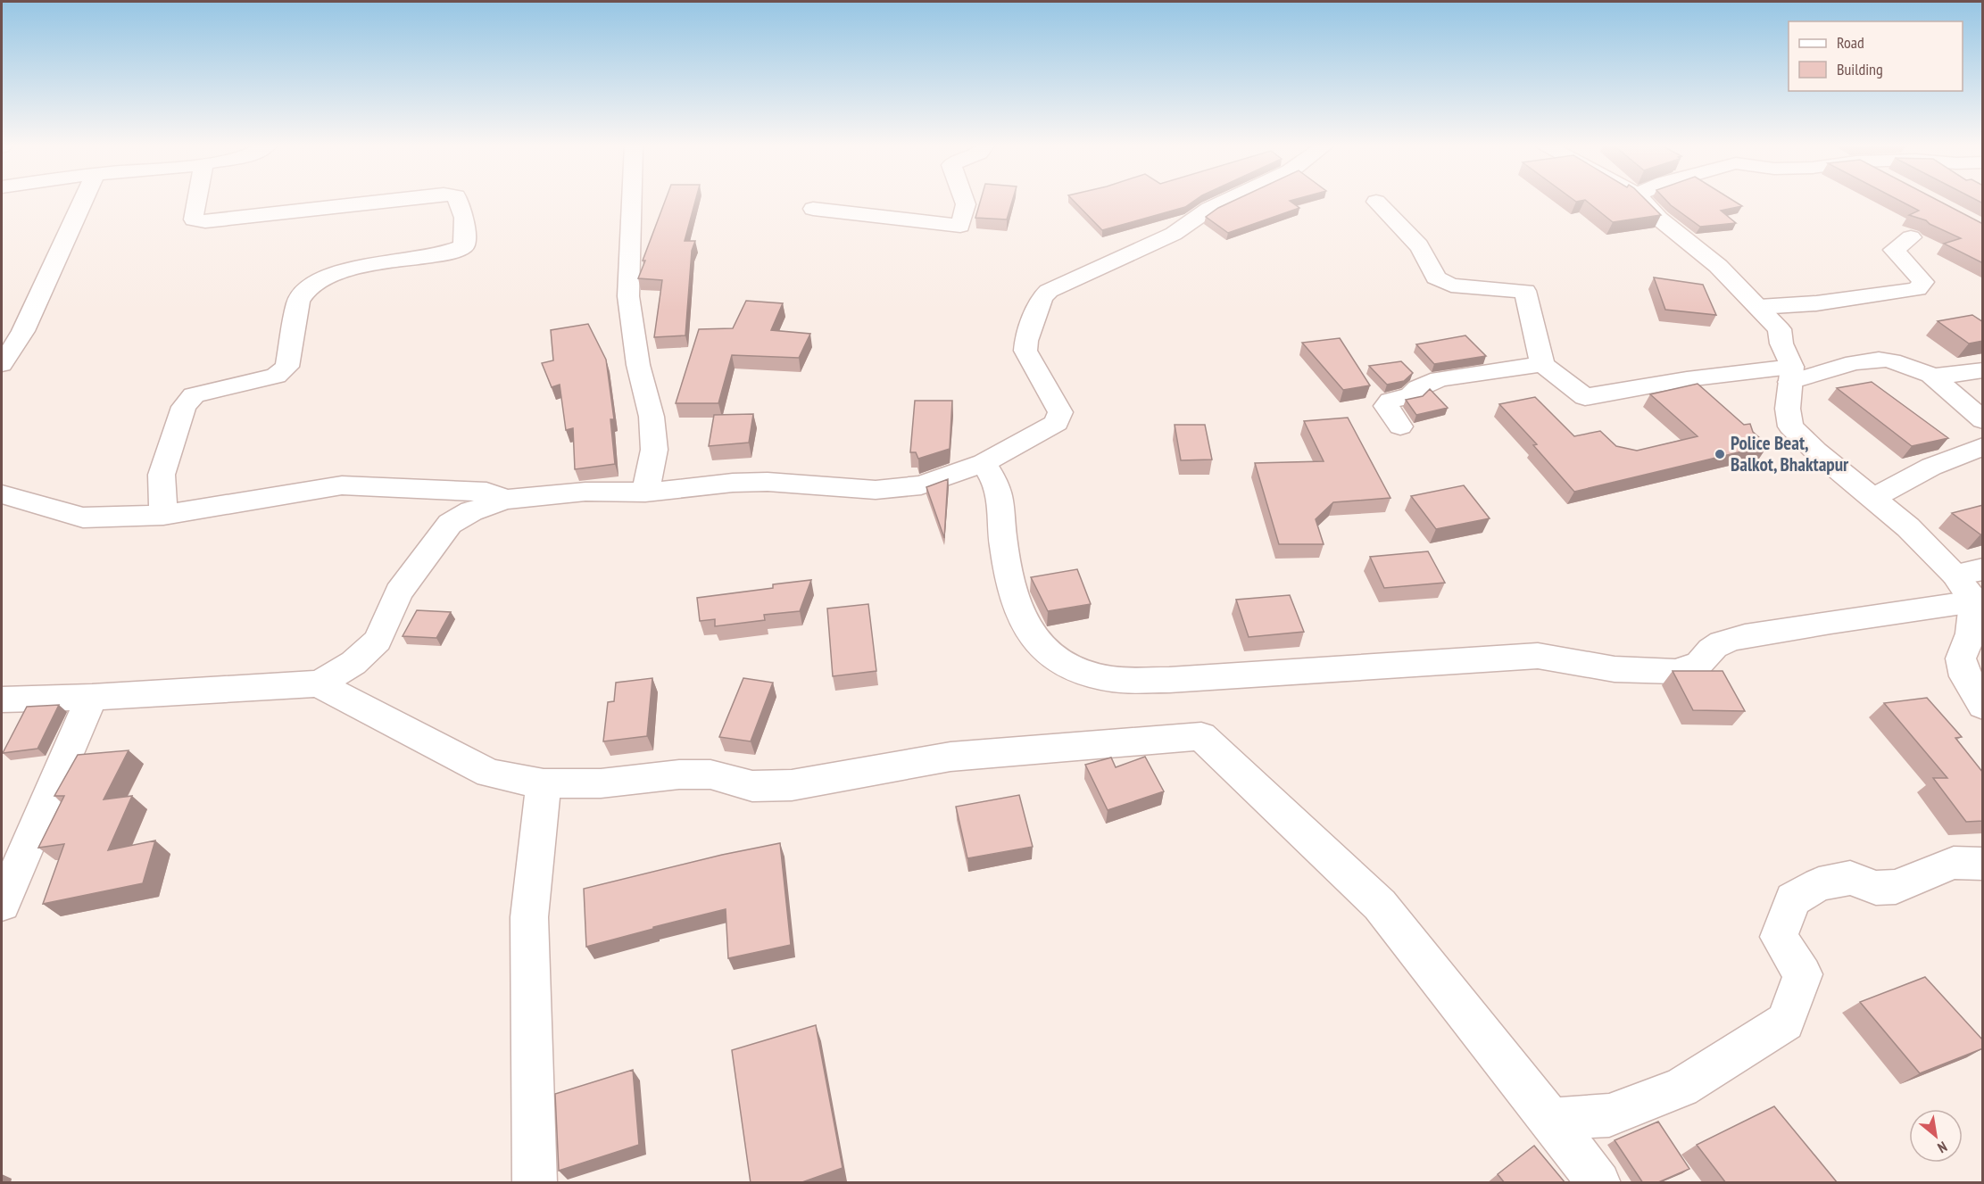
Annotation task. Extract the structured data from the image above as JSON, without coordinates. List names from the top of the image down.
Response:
{
  "places": ["Police Beat, Balkot, Bhaktapur"],
  "legend": ["Road", "Building"],
  "north": "bottom right"
}
